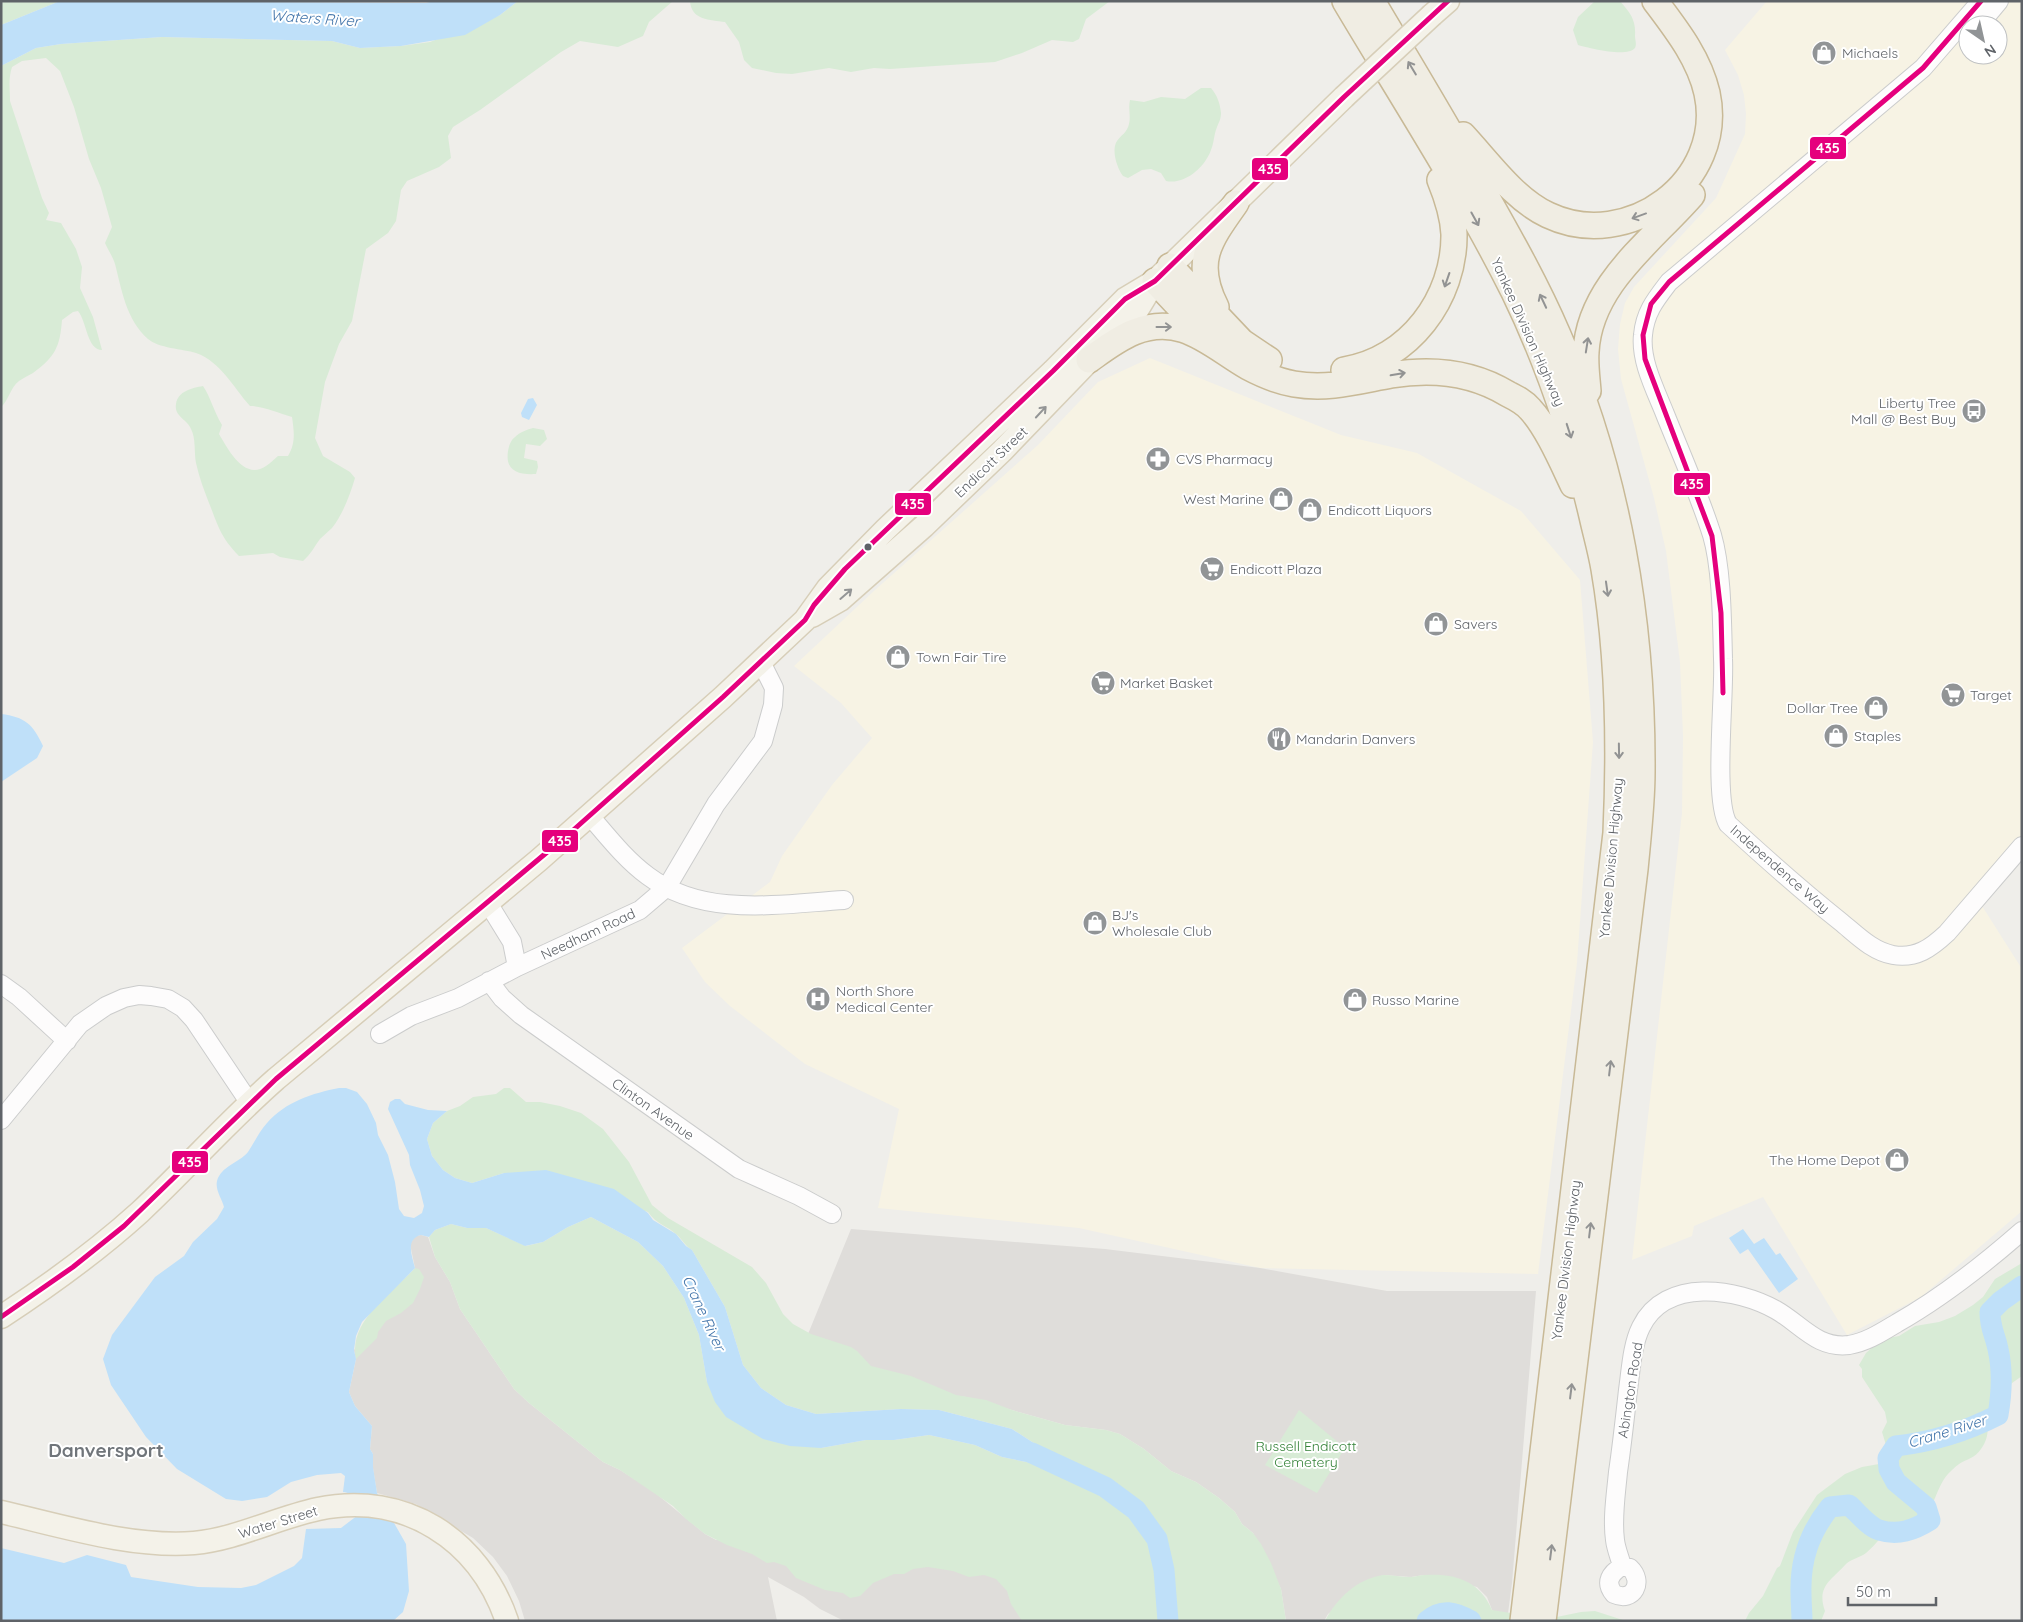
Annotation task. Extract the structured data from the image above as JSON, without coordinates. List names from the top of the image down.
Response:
{
  "streets": {
    "highway": ["Yankee Division Highway"],
    "main road": ["Endicott Street", "Water Street"],
    "street": [
      "Independence Way",
      "Needham Road",
      "Clinton Avenue",
      "Abington Road"
    ]
  },
  "crossings": [
    ["Endicott Street", "Needham Road"],
    ["Needham Road", "Clinton Avenue"]
  ],
  "districts": ["Danversport"],
  "water": ["Waters River", "Crane River"],
  "parks": ["Russell Endicott Cemetery"],
  "places": {
    "shop": [
      "Michaels",
      "West Marine",
      "Endicott Liquors",
      "Savers",
      "Town Fair Tire",
      "Dollar Tree",
      "Staples",
      "BJ's Wholesale Club",
      "Russo Marine",
      "The Home Depot"
    ],
    "bus stop": ["Liberty Tree Mall @ Best Buy"],
    "pharmacy": ["CVS Pharmacy"],
    "supermarket": ["Endicott Plaza", "Market Basket", "Target"],
    "restaurant": ["Mandarin Danvers"],
    "hospital": ["North Shore Medical Center"]
  },
  "lines": ["transit line 435"],
  "scale_bar": "50 m",
  "north": "bottom right"
}
